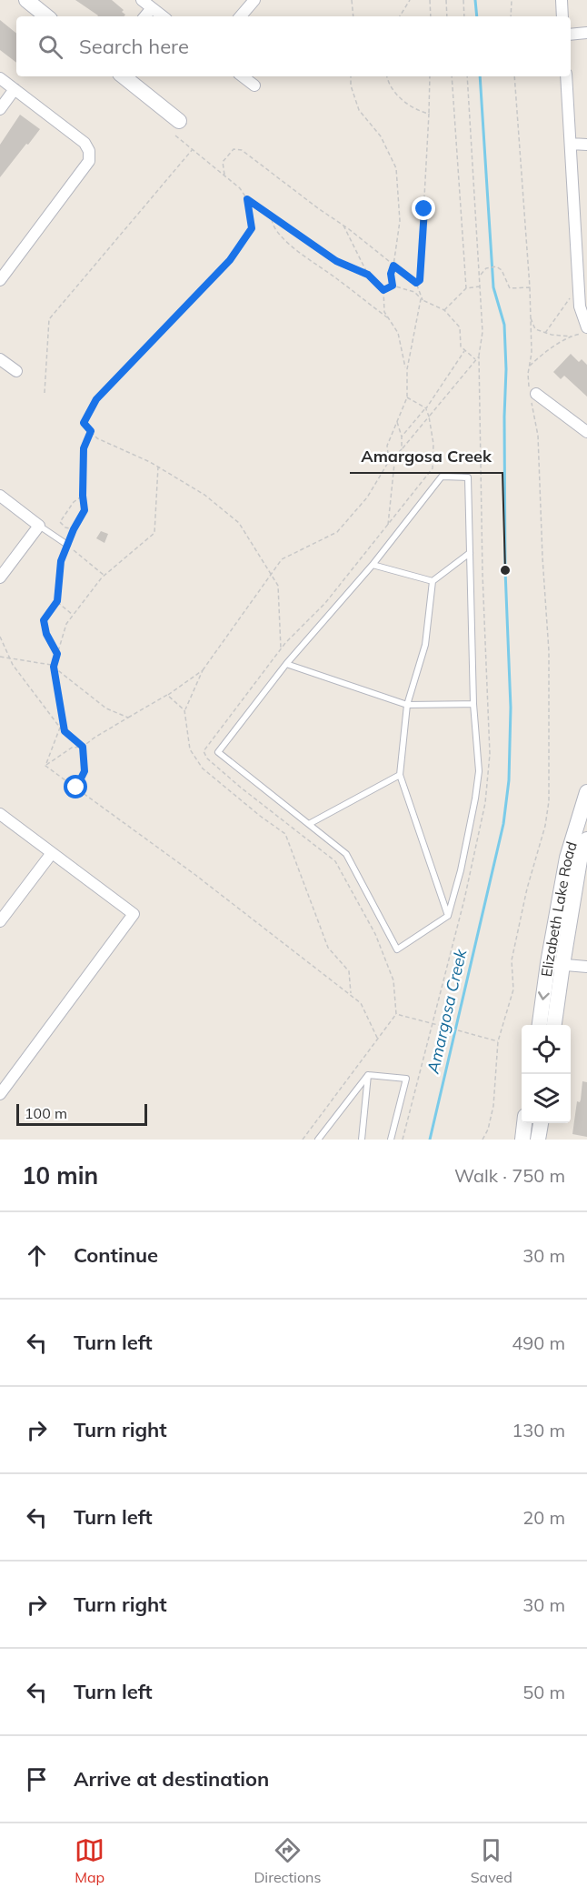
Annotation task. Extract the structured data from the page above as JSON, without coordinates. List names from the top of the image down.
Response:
{
  "streets": {
    "main road": ["Elizabeth Lake Road"]
  },
  "water": ["Amargosa Creek"],
  "places": ["Amargosa Creek"],
  "scale_bar": "100 m",
  "page": {
    "search": "Search here",
    "scale": "100 m",
    "heading": ["10 min", "Walk · 750 m"],
    "list": [
      ["Continue", "30 m"],
      ["Turn left", "490 m"],
      ["Turn right", "130 m"],
      ["Turn left", "20 m"],
      ["Turn right", "30 m"],
      ["Turn left", "50 m"],
      "Arrive at destination"
    ],
    "nav": ["Map", "Directions", "Saved"]
  }
}
